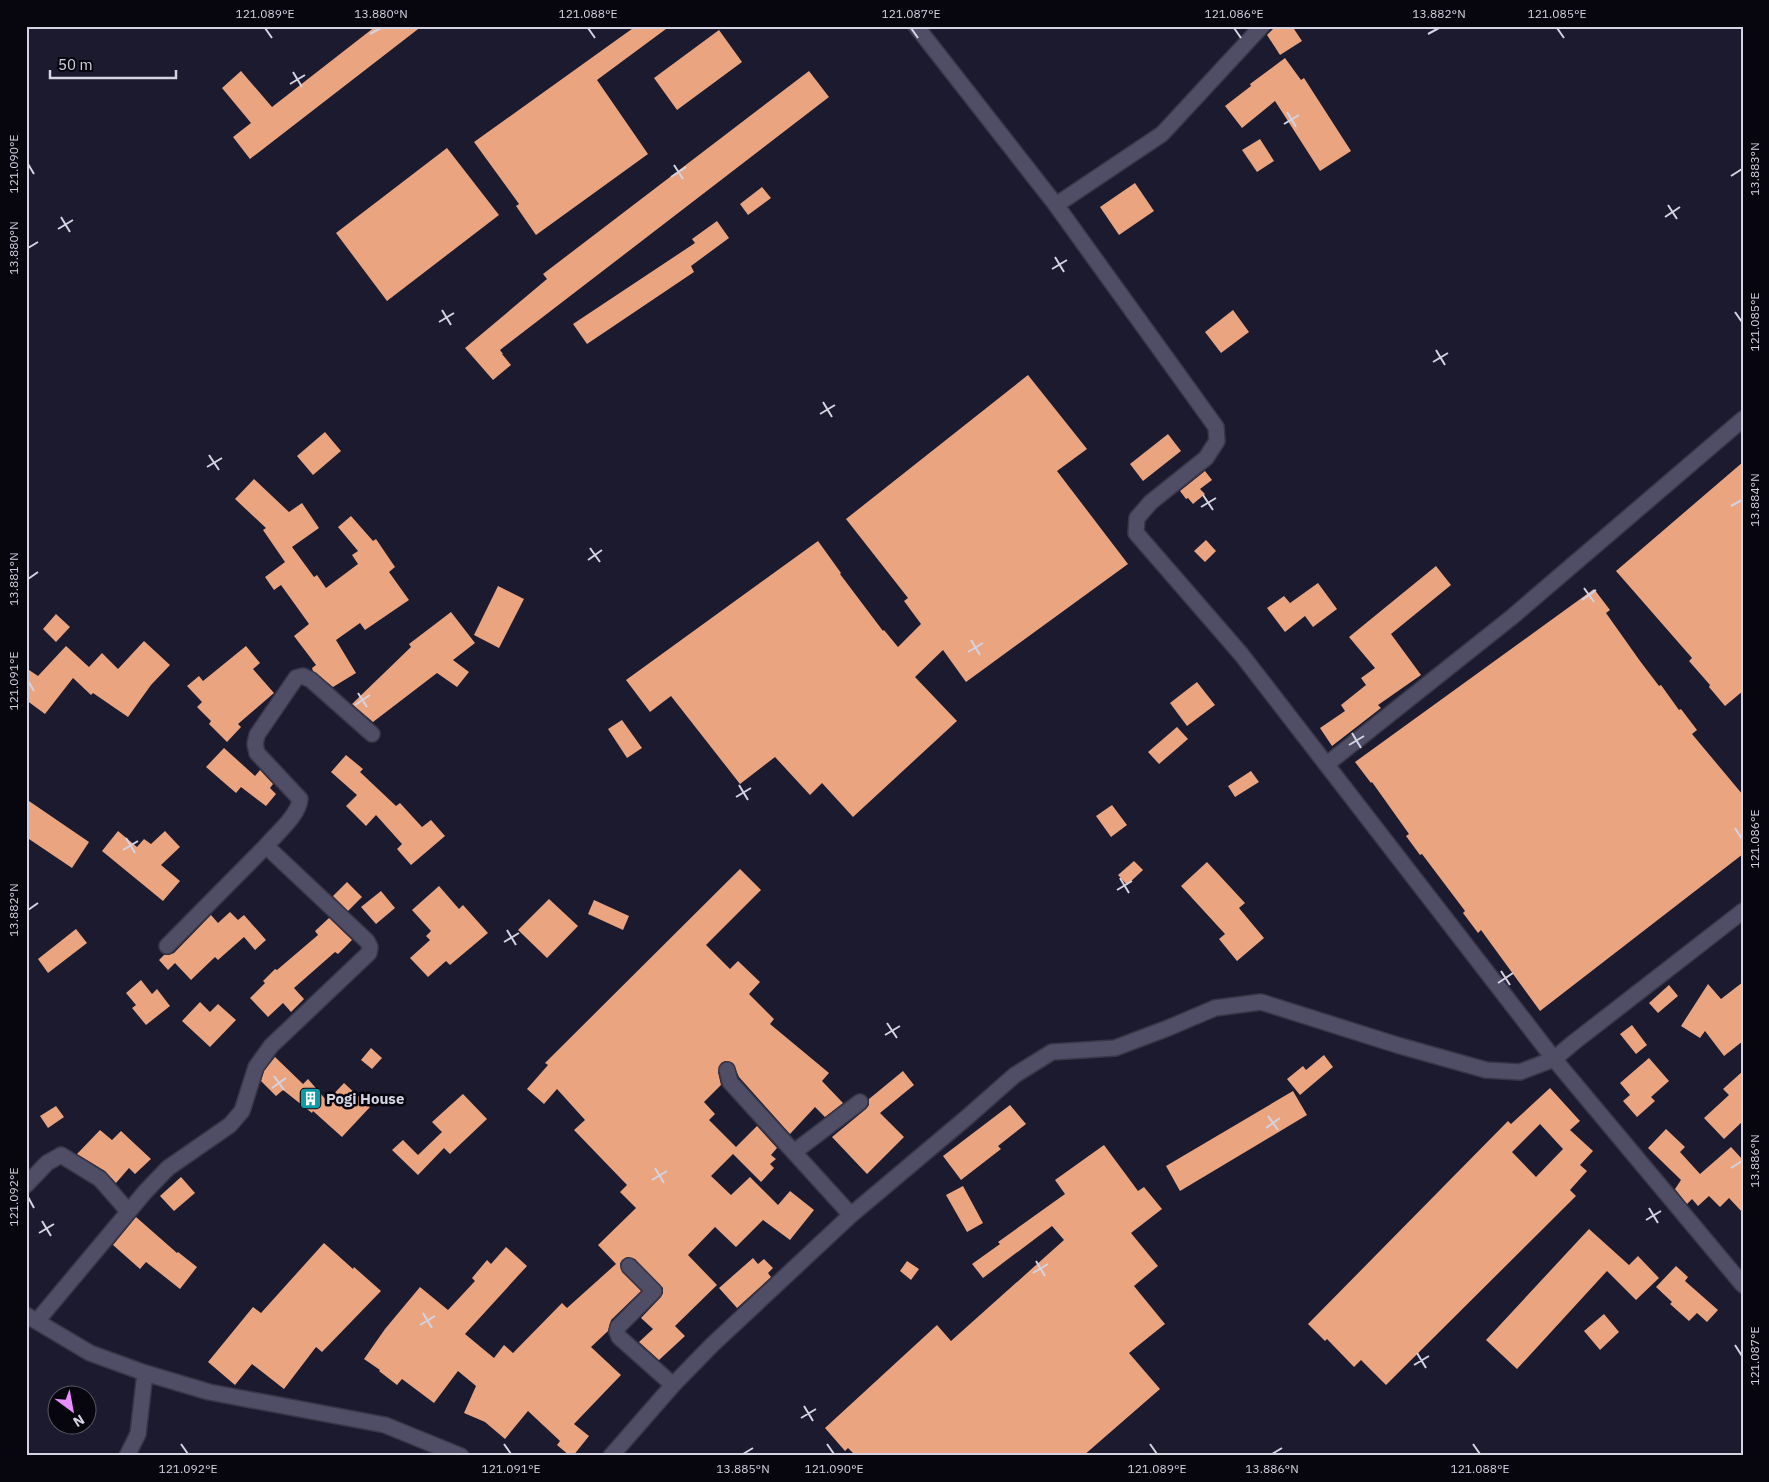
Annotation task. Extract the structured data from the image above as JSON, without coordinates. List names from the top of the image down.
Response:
{
  "places": {
    "building": ["Pogi House"]
  },
  "scale_bar": "50 m",
  "north": "bottom right",
  "coordinates": [
    "121.089°E",
    "13.880°N",
    "121.088°E",
    "121.087°E",
    "121.086°E",
    "13.882°N",
    "121.085°E",
    "121.090°E",
    "13.883°N",
    "13.884°N",
    "13.881°N",
    "121.091°E",
    "13.886°N",
    "121.092°E",
    "13.885°N"
  ]
}
